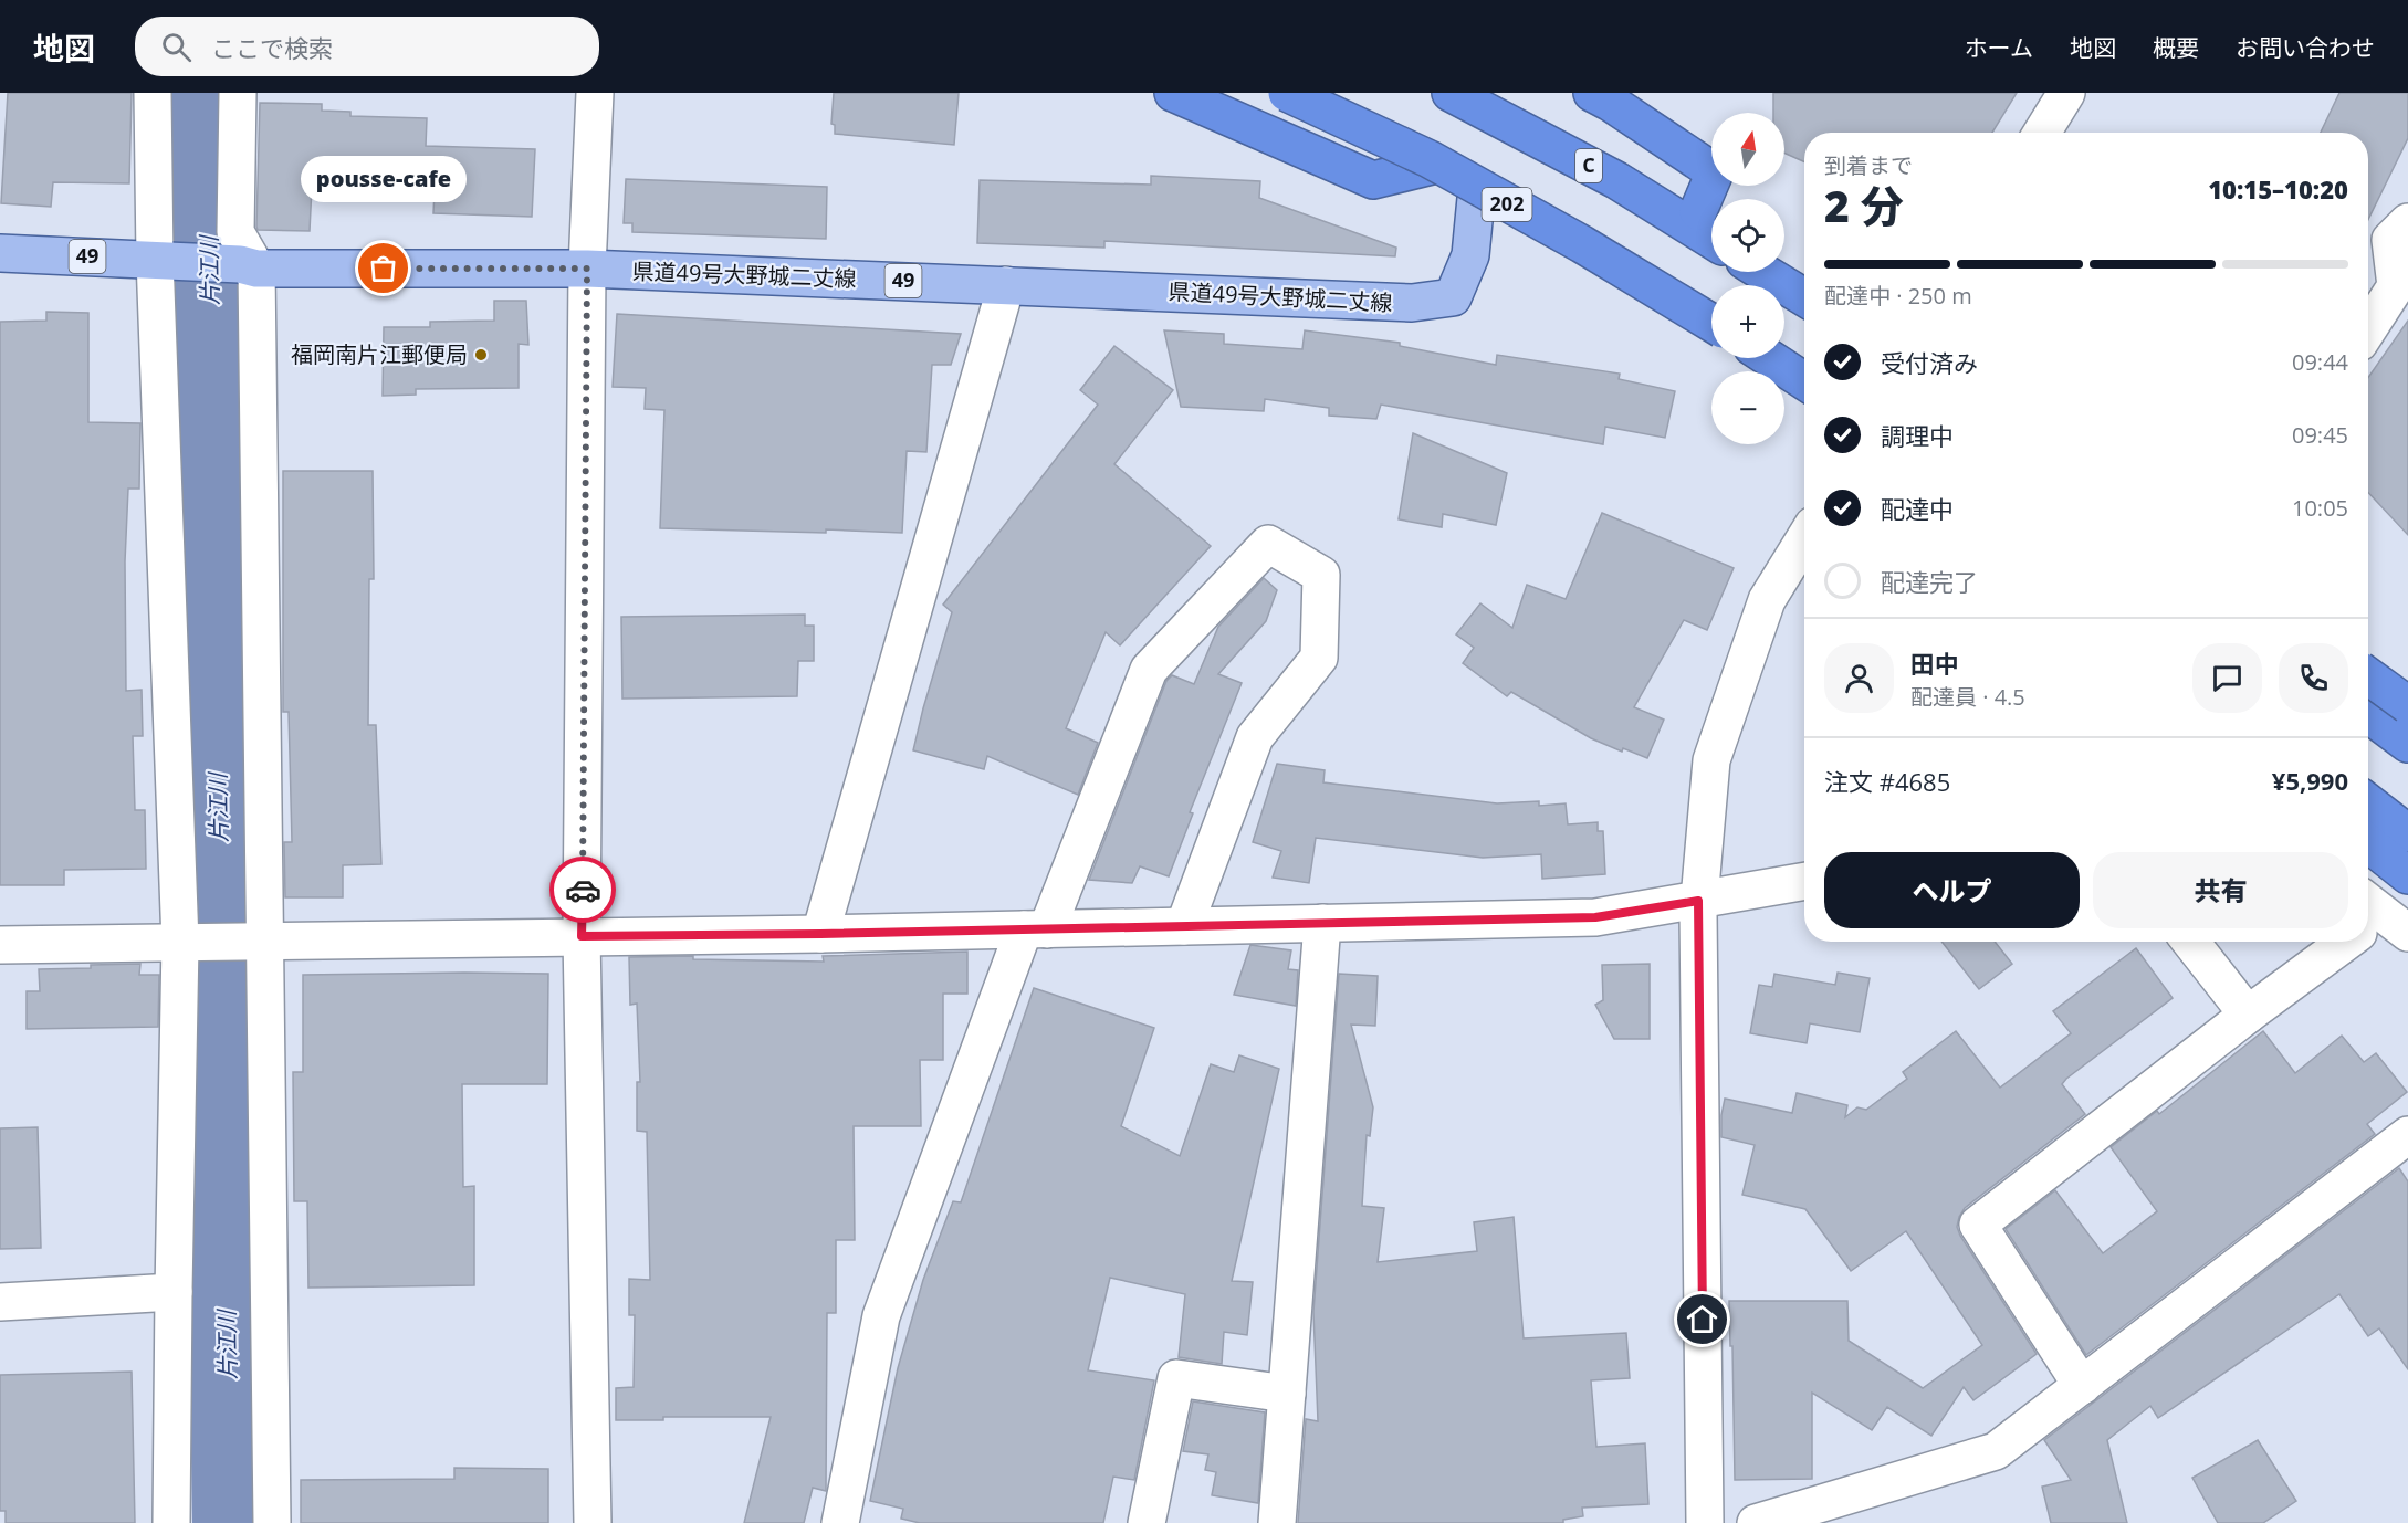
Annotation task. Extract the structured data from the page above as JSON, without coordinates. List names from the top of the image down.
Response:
{
  "streets": {
    "highway": ["C", "202"],
    "main road": ["49", "県道49号大野城二丈線"]
  },
  "crossings": [
    ["202", "県道49号大野城二丈線"]
  ],
  "water": ["片江川"],
  "places": ["pousse-cafe", "福岡南片江郵便局"],
  "north": "top",
  "page": {
    "header": "地図",
    "search": "ここで検索",
    "nav": [
      "ホーム",
      "地図",
      "概要",
      "お問い合わせ"
    ],
    "map_buttons": ["+", "−"],
    "heading": ["2 分", "到着まで", "10:15–10:20"],
    "panel": [
      "田中",
      "配達員 · 4.5",
      "注文 #4685",
      "¥5,990"
    ],
    "bubble": "pousse-cafe",
    "bar": "配達中 · 250 m",
    "list": [
      ["受付済み", "09:44"],
      ["調理中", "09:45"],
      ["配達中", "10:05"],
      "配達完了"
    ],
    "buttons": ["ヘルプ", "共有"]
  }
}
